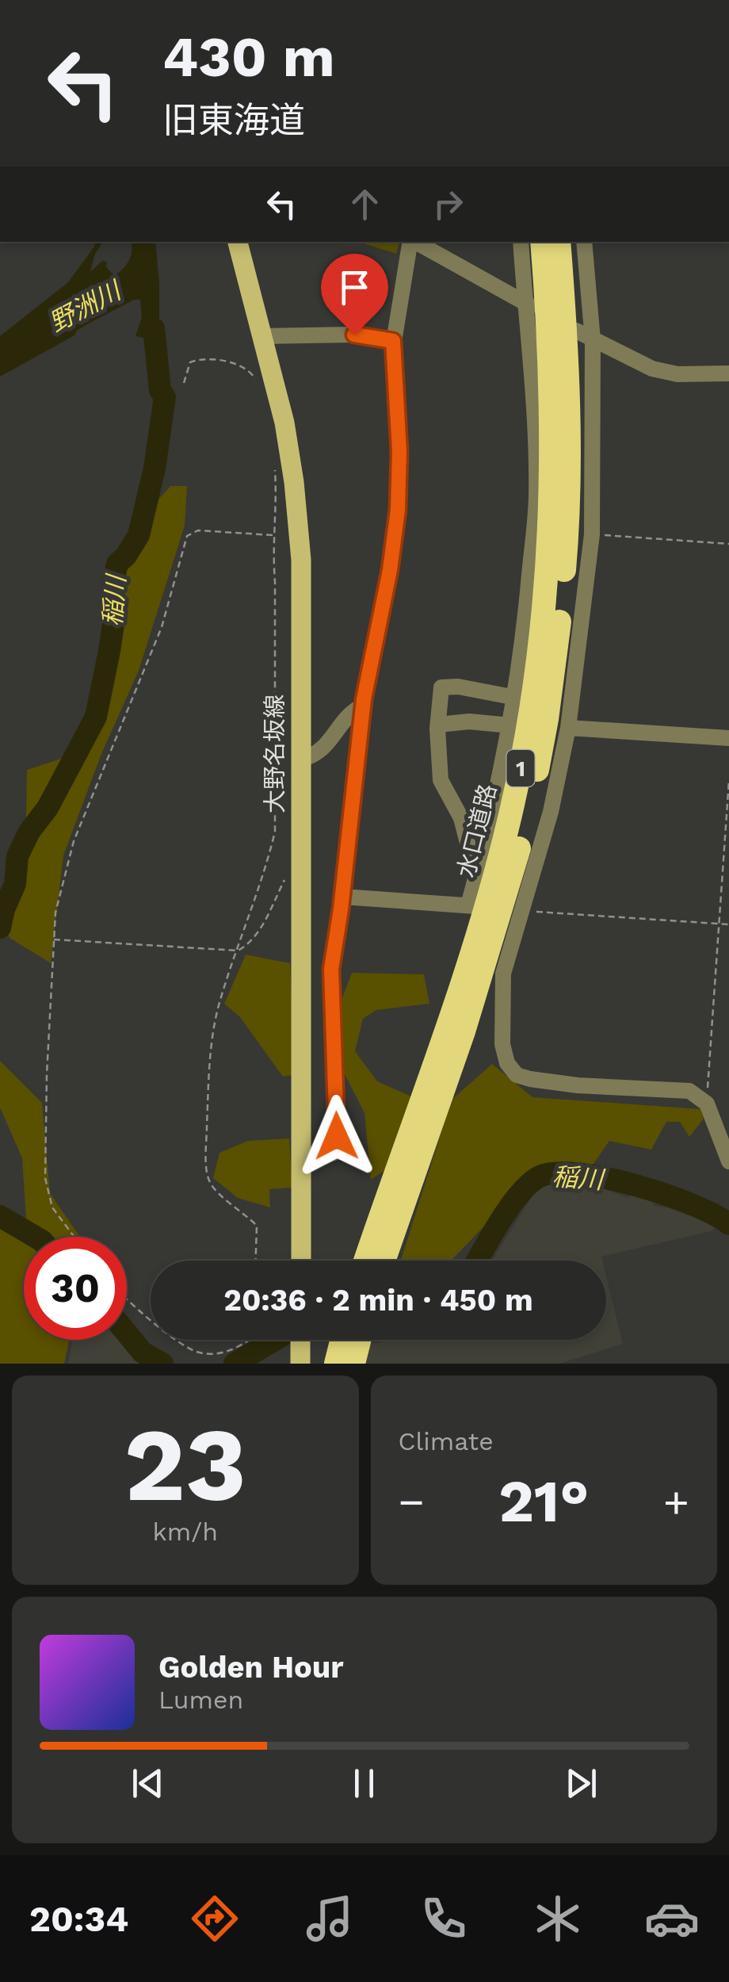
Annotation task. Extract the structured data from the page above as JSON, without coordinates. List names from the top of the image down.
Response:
{
  "streets": {
    "highway": ["1", "水口道路"],
    "main road": ["大野名坂線"]
  },
  "water": ["野洲川", "稲川"],
  "page": {
    "turn": ["430 m", "旧東海道"],
    "limit": "30",
    "trip": "20:36 · 2 min · 450 m",
    "tile": [
      ["23", "km/h"],
      "Climate"
    ],
    "heat": ["−", "21°", "+"],
    "song": ["Golden Hour", "Lumen"],
    "tabs": "20:34"
  }
}
